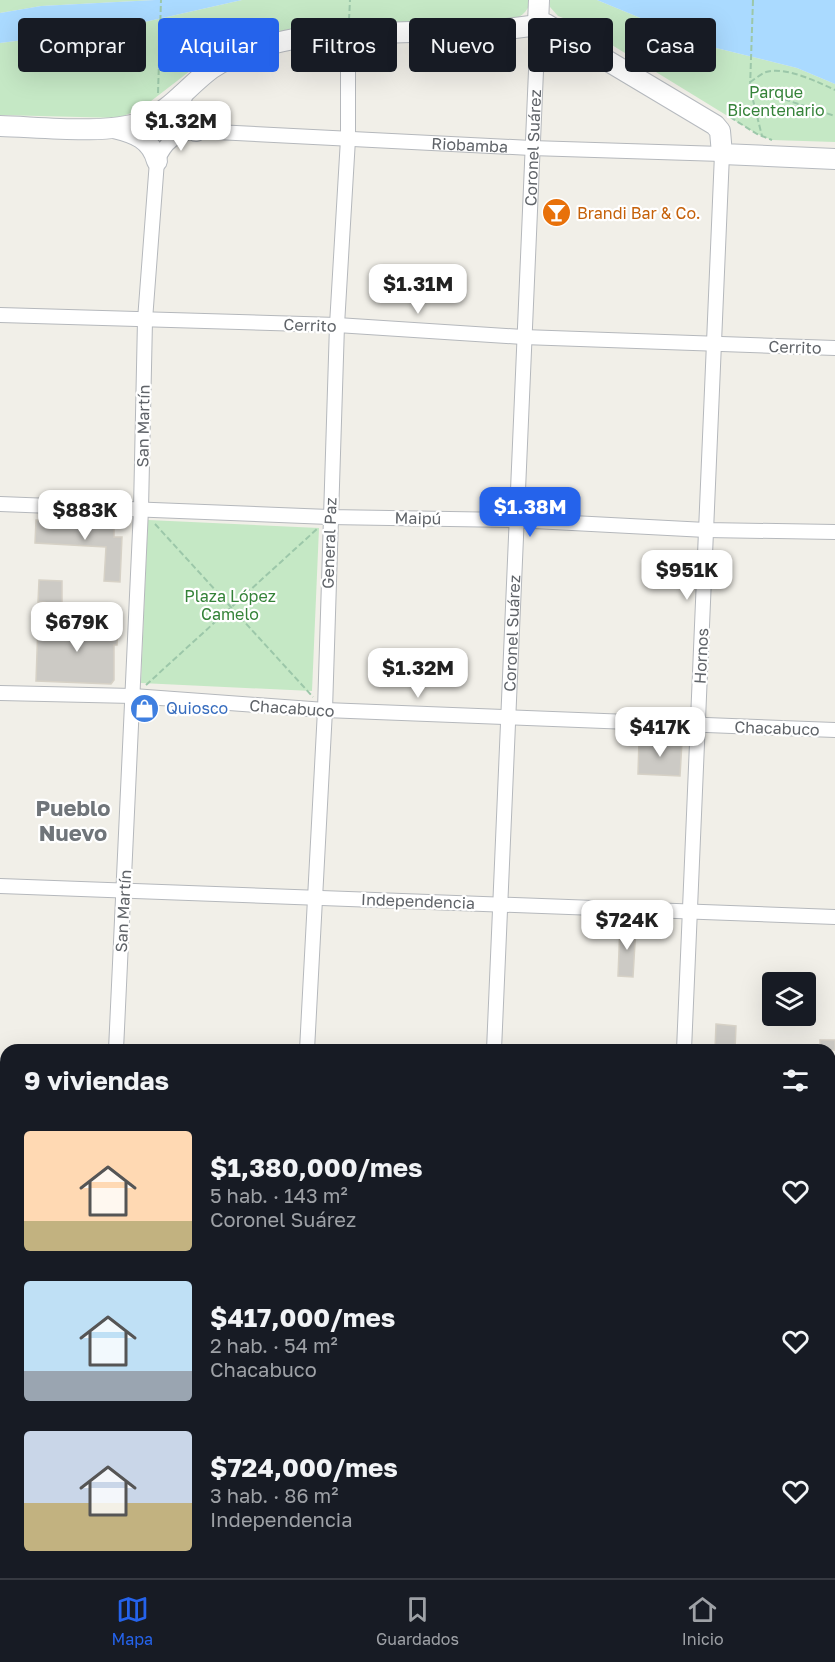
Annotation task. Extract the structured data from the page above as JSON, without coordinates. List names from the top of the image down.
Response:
{
  "streets": {
    "street": [
      "Riobamba",
      "Coronel Suárez",
      "Cerrito",
      "San Martín",
      "Maipú",
      "General Paz",
      "Hornos",
      "Chacabuco",
      "Independencia"
    ]
  },
  "crossings": [
    ["Riobamba", "Coronel Suárez"],
    ["Riobamba", "San Martín"],
    ["Riobamba", "General Paz"],
    ["Riobamba", "Hornos"],
    ["Coronel Suárez", "Cerrito"],
    ["Coronel Suárez", "Maipú"],
    ["Coronel Suárez", "Chacabuco"],
    ["Coronel Suárez", "Independencia"],
    ["Cerrito", "San Martín"],
    ["Cerrito", "General Paz"],
    ["Cerrito", "Hornos"],
    ["San Martín", "Maipú"],
    ["San Martín", "Chacabuco"],
    ["San Martín", "Independencia"],
    ["Maipú", "General Paz"],
    ["Maipú", "Hornos"],
    ["General Paz", "Chacabuco"],
    ["General Paz", "Independencia"],
    ["Hornos", "Chacabuco"],
    ["Hornos", "Independencia"]
  ],
  "districts": ["Pueblo Nuevo"],
  "parks": ["Parque Bicentenario", "Plaza López Camelo"],
  "places": {
    "bar": ["Brandi Bar & Co."],
    "shop": ["Quiosco"]
  },
  "page": {
    "chip": [
      "Comprar",
      "Alquilar",
      "Filtros",
      "Nuevo",
      "Piso",
      "Casa"
    ],
    "price": [
      "$1.32M",
      "$1.31M",
      "$1.38M",
      "$883K",
      "$951K",
      "$679K",
      "$1.32M",
      "$417K",
      "$724K"
    ],
    "heading": "9 viviendas",
    "list": [
      {
        "name": "$1,380,000/mes",
        "note": "5 hab. · 143 m² · Coronel Suárez"
      },
      {
        "name": "$417,000/mes",
        "note": "2 hab. · 54 m² · Chacabuco"
      },
      {
        "name": "$724,000/mes",
        "note": "3 hab. · 86 m² · Independencia"
      }
    ],
    "tabs": ["Mapa", "Guardados", "Inicio"]
  }
}
